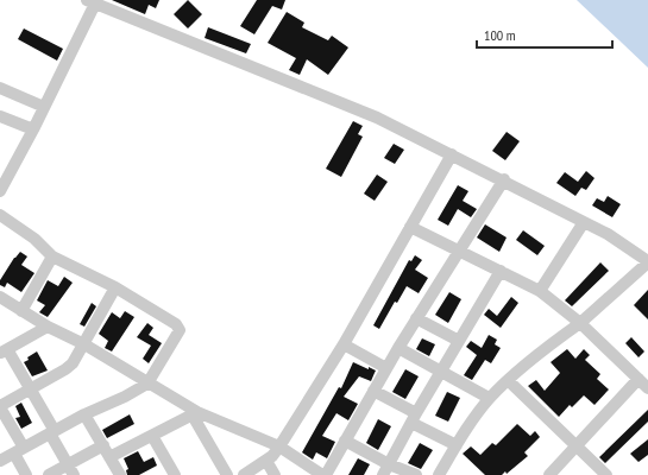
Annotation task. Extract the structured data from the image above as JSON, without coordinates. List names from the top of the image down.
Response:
{
  "scale_bar": "100 m"
}
